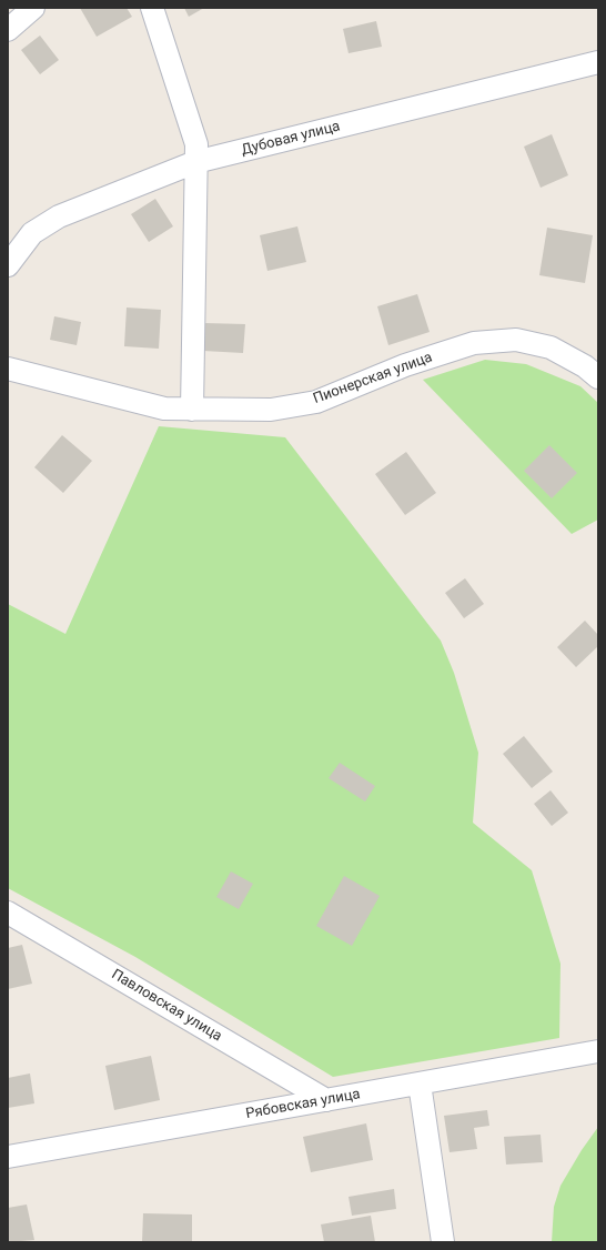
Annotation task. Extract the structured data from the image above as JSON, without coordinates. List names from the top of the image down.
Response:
{
  "streets": {
    "street": [
      "Дубовая улица",
      "Пионерская улица",
      "Павловская улица",
      "Рябовская улица"
    ]
  },
  "crossings": [
    ["Павловская улица", "Рябовская улица"]
  ]
}
